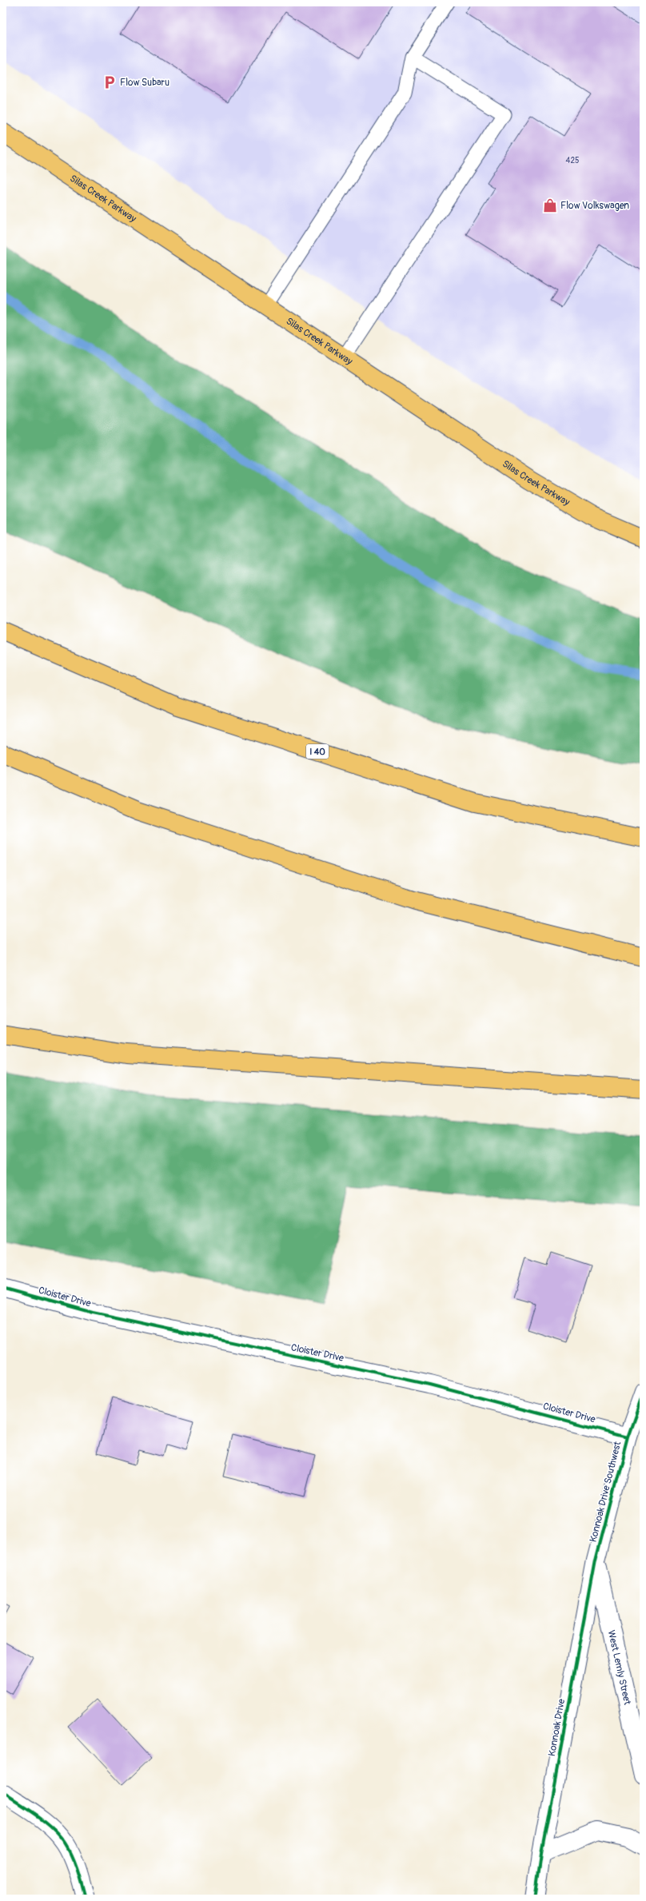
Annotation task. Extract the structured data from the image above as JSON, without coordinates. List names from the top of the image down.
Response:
{
  "streets": {
    "main road": ["Silas Creek Parkway", "I 40"],
    "street": [
      "Cloister Drive",
      "Konnoak Drive Southwest",
      "West Lemly Street",
      "Konnoak Drive"
    ]
  },
  "crossings": [
    ["Cloister Drive", "Konnoak Drive Southwest"],
    ["Konnoak Drive Southwest", "West Lemly Street"],
    ["Konnoak Drive Southwest", "Konnoak Drive"],
    ["West Lemly Street", "Konnoak Drive"]
  ],
  "places": {
    "parking": ["Flow Subaru"],
    "shop": ["Flow Volkswagen"]
  },
  "house_numbers": ["425"]
}
